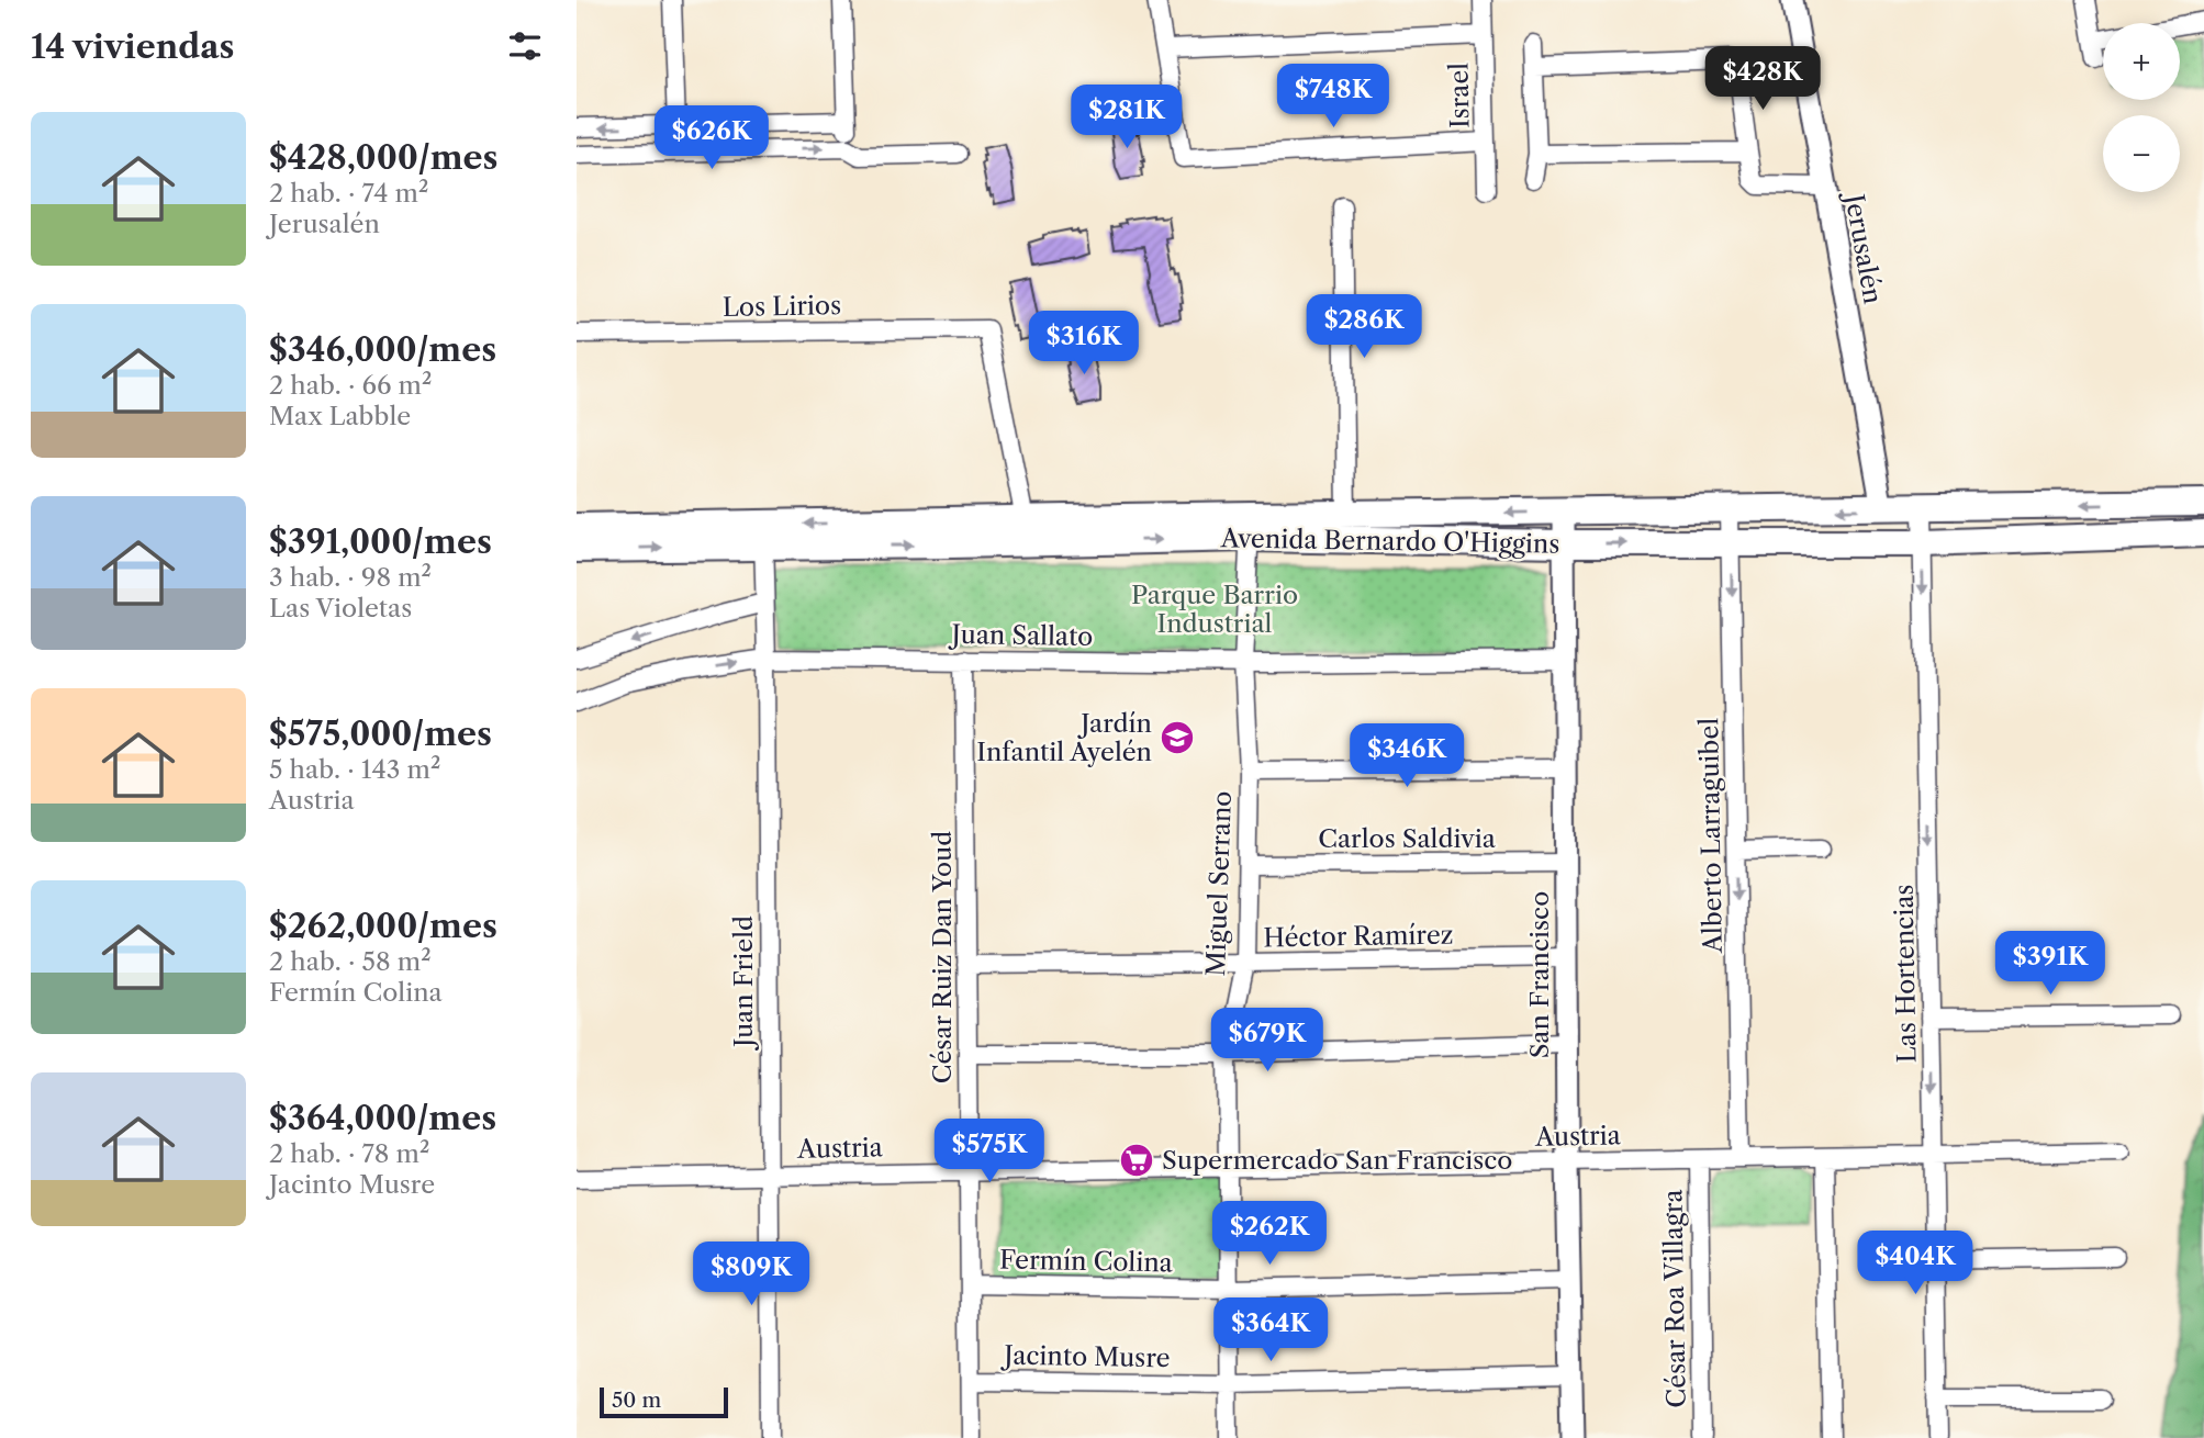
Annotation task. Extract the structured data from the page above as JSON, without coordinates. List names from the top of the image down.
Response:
{
  "streets": {
    "main road": ["Avenida Bernardo O'Higgins"],
    "street": [
      "Israel",
      "Jerusalén",
      "Los Lirios",
      "Juan Sallato",
      "Alberto Larraguibel",
      "Carlos Saldivia",
      "Miguel Serrano",
      "Héctor Ramírez",
      "César Ruiz Dan Youd",
      "Las Hortencias",
      "San Francisco",
      "Juan Frield",
      "Austria",
      "Fermín Colina",
      "César Roa Villagra",
      "Jacinto Musre"
    ]
  },
  "crossings": [
    ["Jerusalén", "Avenida Bernardo O'Higgins"],
    ["Los Lirios", "Avenida Bernardo O'Higgins"],
    ["Avenida Bernardo O'Higgins", "Alberto Larraguibel"],
    ["Avenida Bernardo O'Higgins", "Miguel Serrano"],
    ["Avenida Bernardo O'Higgins", "Las Hortencias"],
    ["Avenida Bernardo O'Higgins", "San Francisco"],
    ["Avenida Bernardo O'Higgins", "Juan Frield"],
    ["Juan Sallato", "Miguel Serrano"],
    ["Juan Sallato", "César Ruiz Dan Youd"],
    ["Juan Sallato", "San Francisco"],
    ["Juan Sallato", "Juan Frield"],
    ["Alberto Larraguibel", "Austria"],
    ["Carlos Saldivia", "Miguel Serrano"],
    ["Carlos Saldivia", "San Francisco"],
    ["Miguel Serrano", "Héctor Ramírez"],
    ["Miguel Serrano", "Austria"],
    ["Miguel Serrano", "Fermín Colina"],
    ["Miguel Serrano", "Jacinto Musre"],
    ["Héctor Ramírez", "César Ruiz Dan Youd"],
    ["Héctor Ramírez", "San Francisco"],
    ["César Ruiz Dan Youd", "Austria"],
    ["César Ruiz Dan Youd", "Fermín Colina"],
    ["César Ruiz Dan Youd", "Jacinto Musre"],
    ["Las Hortencias", "Austria"],
    ["San Francisco", "Austria"],
    ["San Francisco", "Fermín Colina"],
    ["San Francisco", "Jacinto Musre"],
    ["Juan Frield", "Austria"],
    ["Austria", "César Roa Villagra"]
  ],
  "one_way": ["Alberto Larraguibel", "Las Hortencias"],
  "parks": ["Parque Barrio Industrial"],
  "places": {
    "school or university": ["Jardín Infantil Ayelén"],
    "supermarket": ["Supermercado San Francisco"]
  },
  "scale_bar": "50 m",
  "page": {
    "heading": "14 viviendas",
    "map_buttons": ["+", "−"],
    "price": [
      "$428K",
      "$748K",
      "$281K",
      "$626K",
      "$286K",
      "$316K",
      "$346K",
      "$391K",
      "$679K",
      "$575K",
      "$262K",
      "$404K",
      "$809K",
      "$364K"
    ],
    "list": [
      {
        "name": "$428,000/mes",
        "note": "2 hab. · 74 m² · Jerusalén"
      },
      {
        "name": "$346,000/mes",
        "note": "2 hab. · 66 m² · Max Labble"
      },
      {
        "name": "$391,000/mes",
        "note": "3 hab. · 98 m² · Las Violetas"
      },
      {
        "name": "$575,000/mes",
        "note": "5 hab. · 143 m² · Austria"
      },
      {
        "name": "$262,000/mes",
        "note": "2 hab. · 58 m² · Fermín Colina"
      },
      {
        "name": "$364,000/mes",
        "note": "2 hab. · 78 m² · Jacinto Musre"
      }
    ],
    "scale": "50 m"
  }
}
